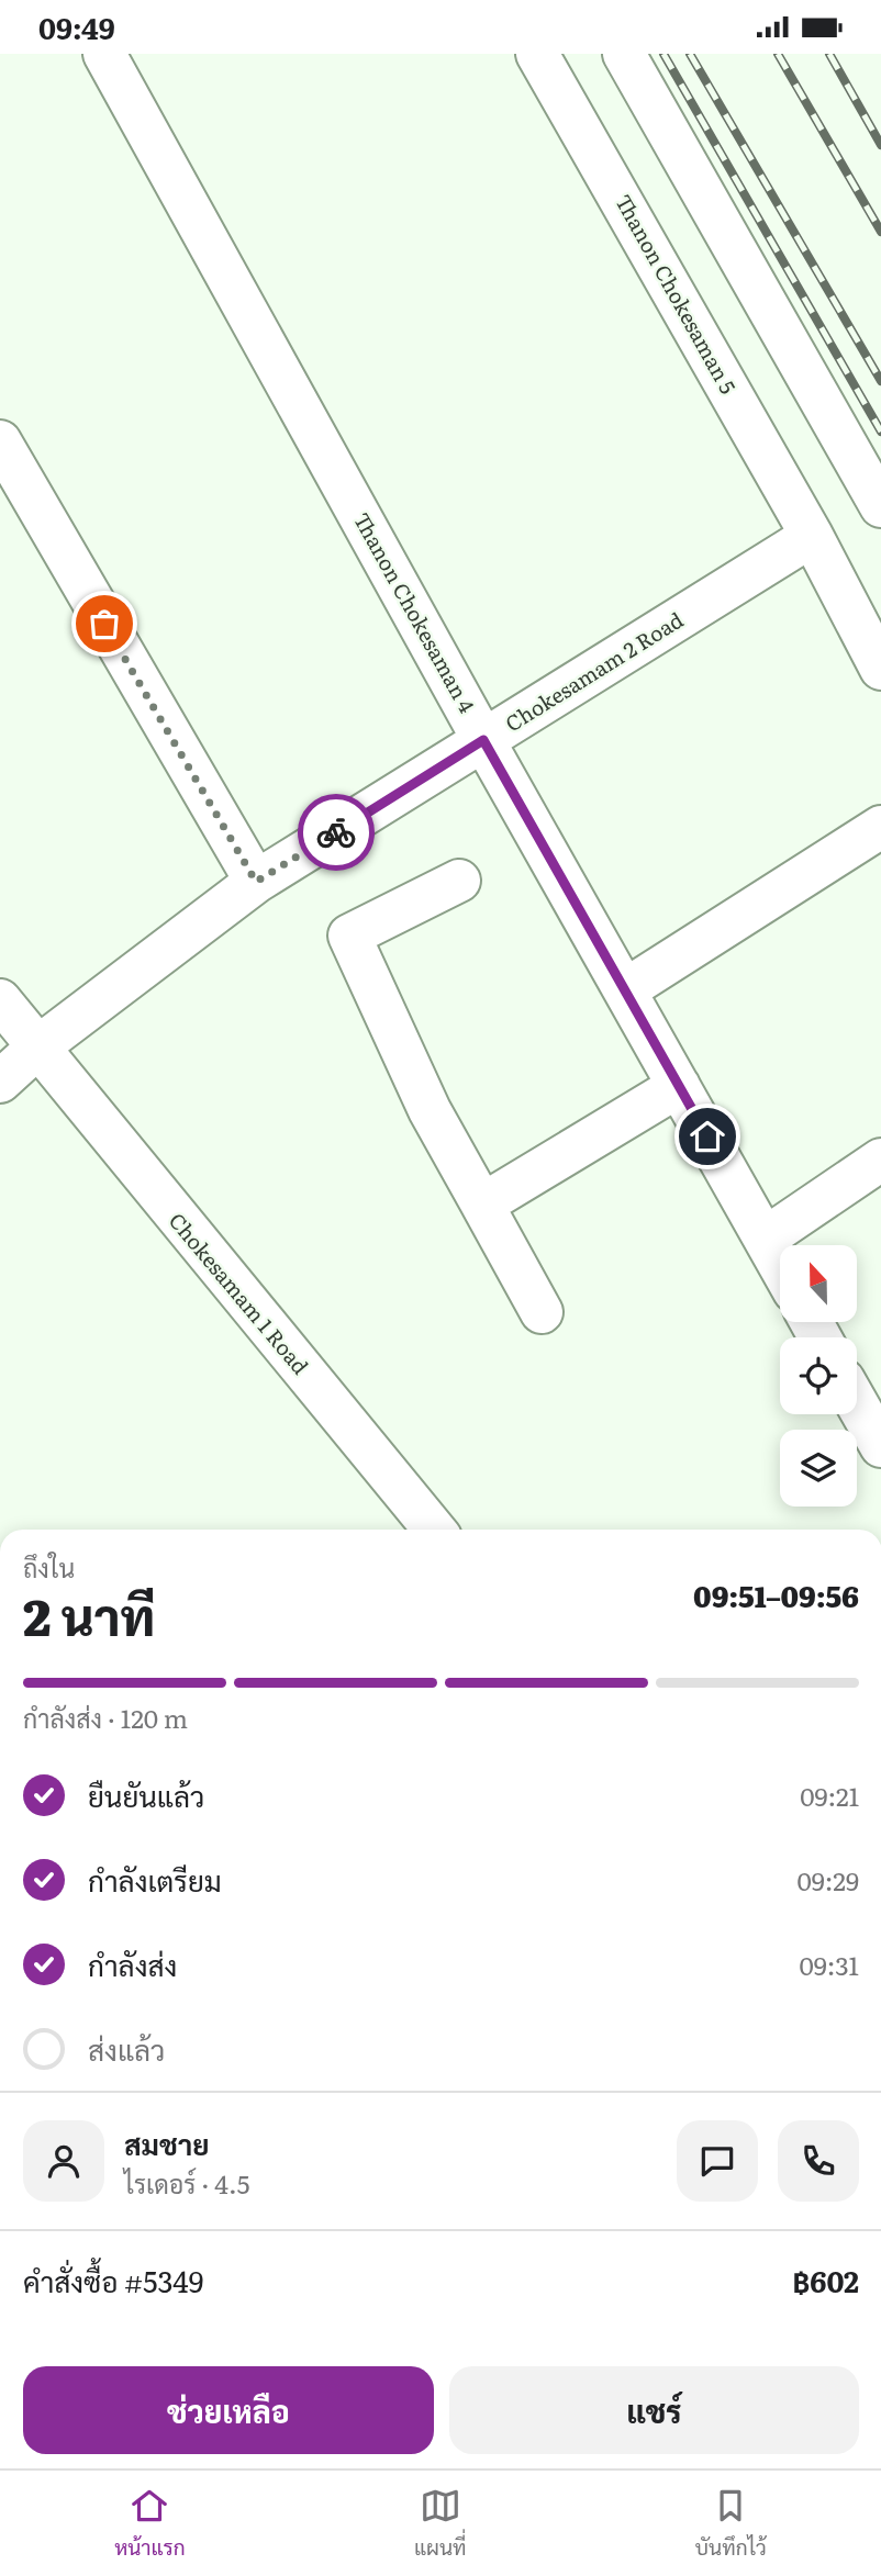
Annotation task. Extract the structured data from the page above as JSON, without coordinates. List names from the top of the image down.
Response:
{
  "streets": {
    "street": [
      "Thanon Chokesaman 5",
      "Thanon Chokesaman 4",
      "Chokesamam 2 Road",
      "Chokesamam 1 Road"
    ]
  },
  "crossings": [
    ["Thanon Chokesaman 5", "Chokesamam 2 Road"],
    ["Thanon Chokesaman 4", "Chokesamam 2 Road"],
    ["Chokesamam 2 Road", "Chokesamam 1 Road"]
  ],
  "north": "top",
  "page": {
    "status": "09:49",
    "heading": ["2 นาที", "ถึงใน", "09:51–09:56"],
    "panel": [
      "สมชาย",
      "ไรเดอร์ · 4.5",
      "คำสั่งซื้อ #5349",
      "฿602"
    ],
    "bar": "กำลังส่ง · 120 m",
    "list": [
      ["ยืนยันแล้ว", "09:21"],
      ["กำลังเตรียม", "09:29"],
      ["กำลังส่ง", "09:31"],
      "ส่งแล้ว"
    ],
    "buttons": ["ช่วยเหลือ", "แชร์"],
    "tabs": ["หน้าแรก", "แผนที่", "บันทึกไว้"]
  }
}
